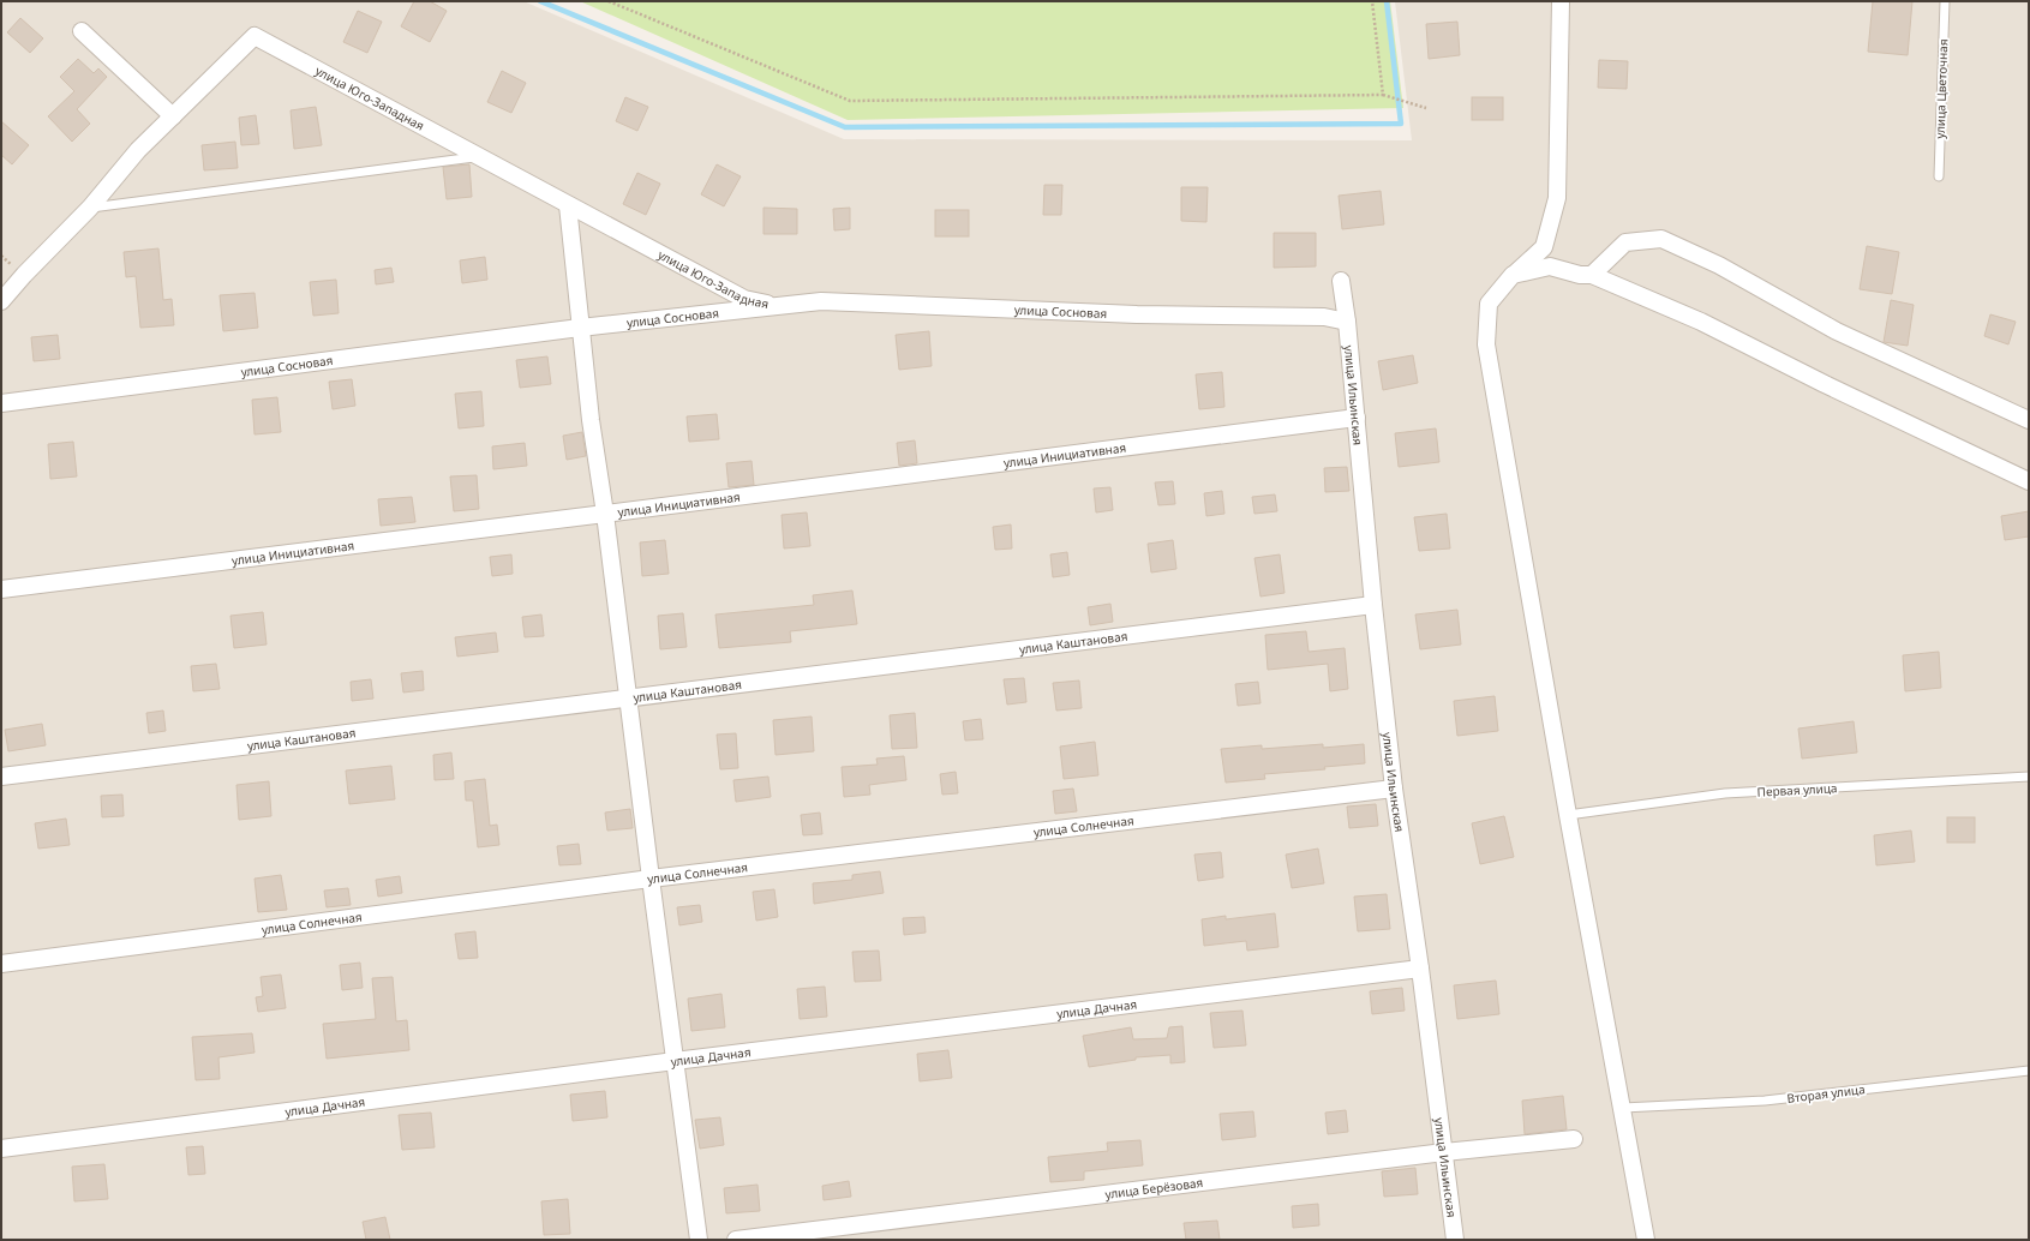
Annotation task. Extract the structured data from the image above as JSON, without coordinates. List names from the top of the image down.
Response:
{
  "streets": {
    "street": [
      "улица Юго-Западная",
      "улица Сосновая",
      "улица Ильинская",
      "улица Инициативная",
      "улица Каштановая",
      "улица Солнечная",
      "улица Дачная",
      "улица Берёзовая"
    ],
    "lane": ["улица Цветочная", "Первая улица", "Вторая улица"]
  },
  "crossings": [
    ["улица Юго-Западная", "улица Сосновая"],
    ["улица Сосновая", "улица Ильинская"],
    ["улица Ильинская", "улица Инициативная"],
    ["улица Ильинская", "улица Каштановая"],
    ["улица Ильинская", "улица Солнечная"],
    ["улица Ильинская", "улица Дачная"],
    ["улица Ильинская", "улица Берёзовая"]
  ]
}
